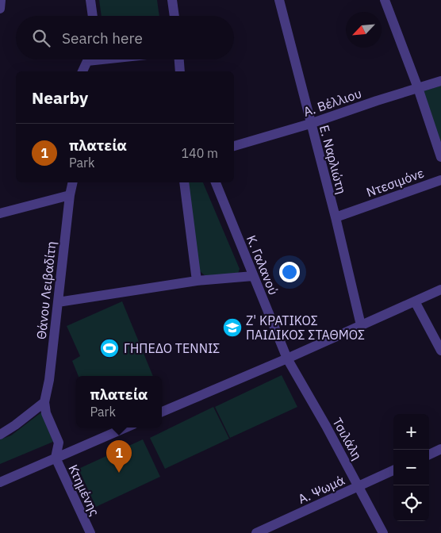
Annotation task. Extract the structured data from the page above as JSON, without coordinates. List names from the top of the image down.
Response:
{
  "streets": {
    "street": [
      "Α. Βέλλιου",
      "Ε. Ναρλιώτη",
      "Ντεσιμόνε",
      "Κ. Γαλανού",
      "Θάνου Λειβαδίτη",
      "Τσιλάλη",
      "Α. Ψωμά",
      "Κτημένης"
    ]
  },
  "crossings": [
    ["Α. Βέλλιου", "Ε. Ναρλιώτη"],
    ["Ε. Ναρλιώτη", "Ντεσιμόνε"],
    ["Κ. Γαλανού", "Τσιλάλη"],
    ["Θάνου Λειβαδίτη", "Κτημένης"],
    ["Τσιλάλη", "Α. Ψωμά"]
  ],
  "places": {
    "school or university": ["Ζ' ΚΡΑΤΙΚΟΣ ΠΑΙΔΙΚΟΣ ΣΤΑΘΜΟΣ"],
    "sports": ["ΓΗΠΕΔΟ ΤΕΝΝΙΣ"]
  },
  "north": "bottom left",
  "page": {
    "search": "Search here",
    "heading": "Nearby",
    "list": [
      {
        "mark": "1",
        "name": "πλατεία",
        "note": "Park",
        "value": "140 m"
      }
    ],
    "popup": ["πλατεία", "Park"],
    "map_buttons": ["+", "−"],
    "pins": "1"
  }
}
